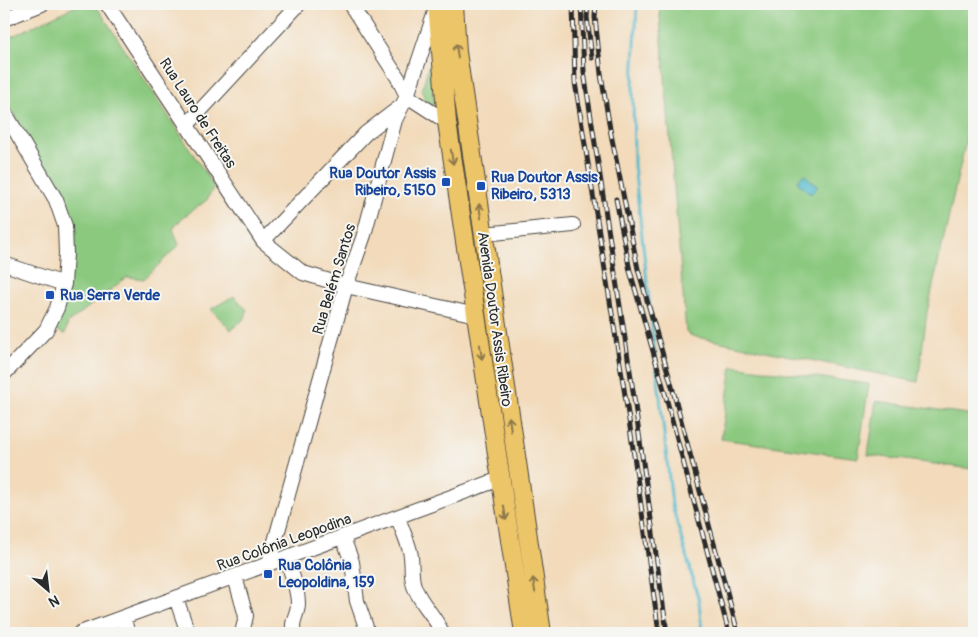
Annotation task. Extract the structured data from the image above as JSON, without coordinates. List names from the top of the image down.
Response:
{
  "streets": {
    "main road": ["Avenida Doutor Assis Ribeiro"],
    "street": ["Rua Lauro de Freitas", "Rua Belém Santos", "Rua Colônia Leopodina"]
  },
  "crossings": [
    ["Rua Lauro de Freitas", "Rua Belém Santos"],
    ["Rua Lauro de Freitas", "Avenida Doutor Assis Ribeiro"],
    ["Rua Belém Santos", "Avenida Doutor Assis Ribeiro"],
    ["Rua Belém Santos", "Rua Colônia Leopodina"],
    ["Avenida Doutor Assis Ribeiro", "Rua Colônia Leopodina"]
  ],
  "places": {
    "transit": [
      "Rua Doutor Assis Ribeiro, 5150",
      "Rua Doutor Assis Ribeiro, 5313",
      "Rua Serra Verde",
      "Rua Colônia Leopoldina, 159"
    ]
  },
  "north": "bottom right"
}
